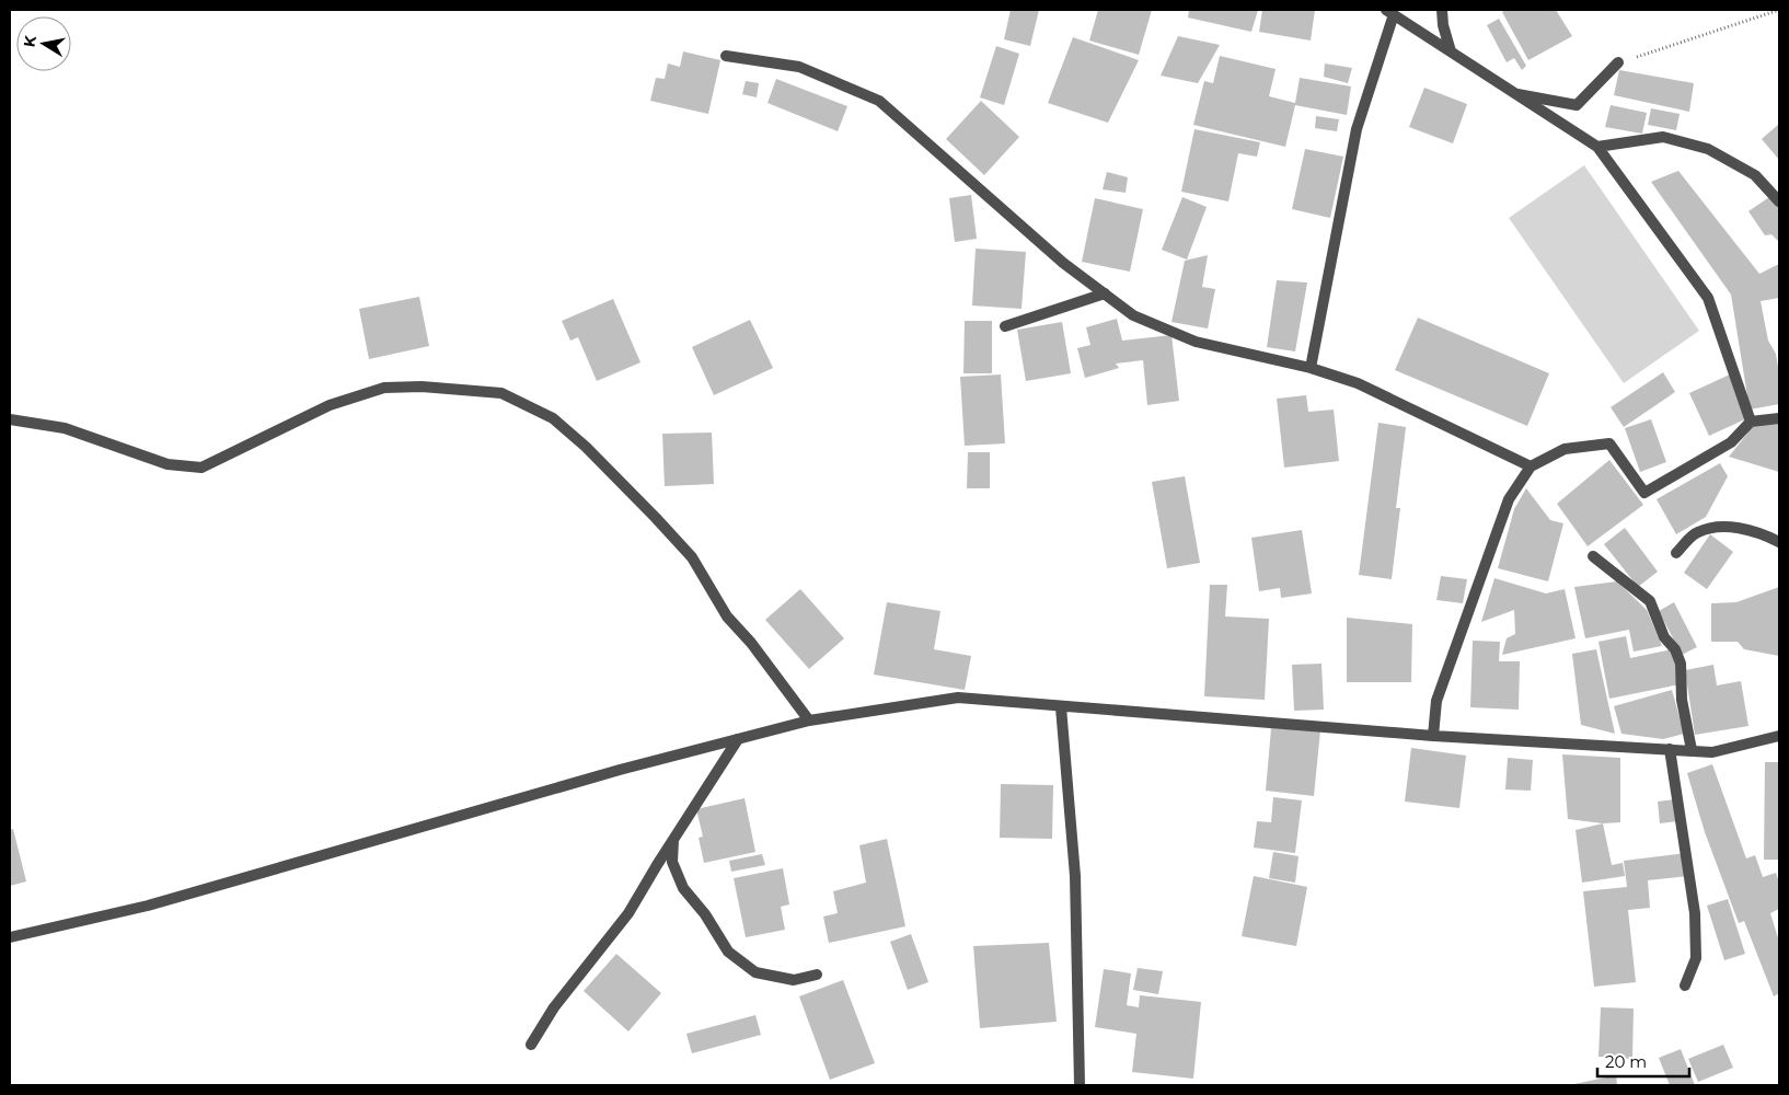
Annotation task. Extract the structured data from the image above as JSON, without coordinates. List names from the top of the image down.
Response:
{
  "scale_bar": "20 m",
  "north": "left"
}
